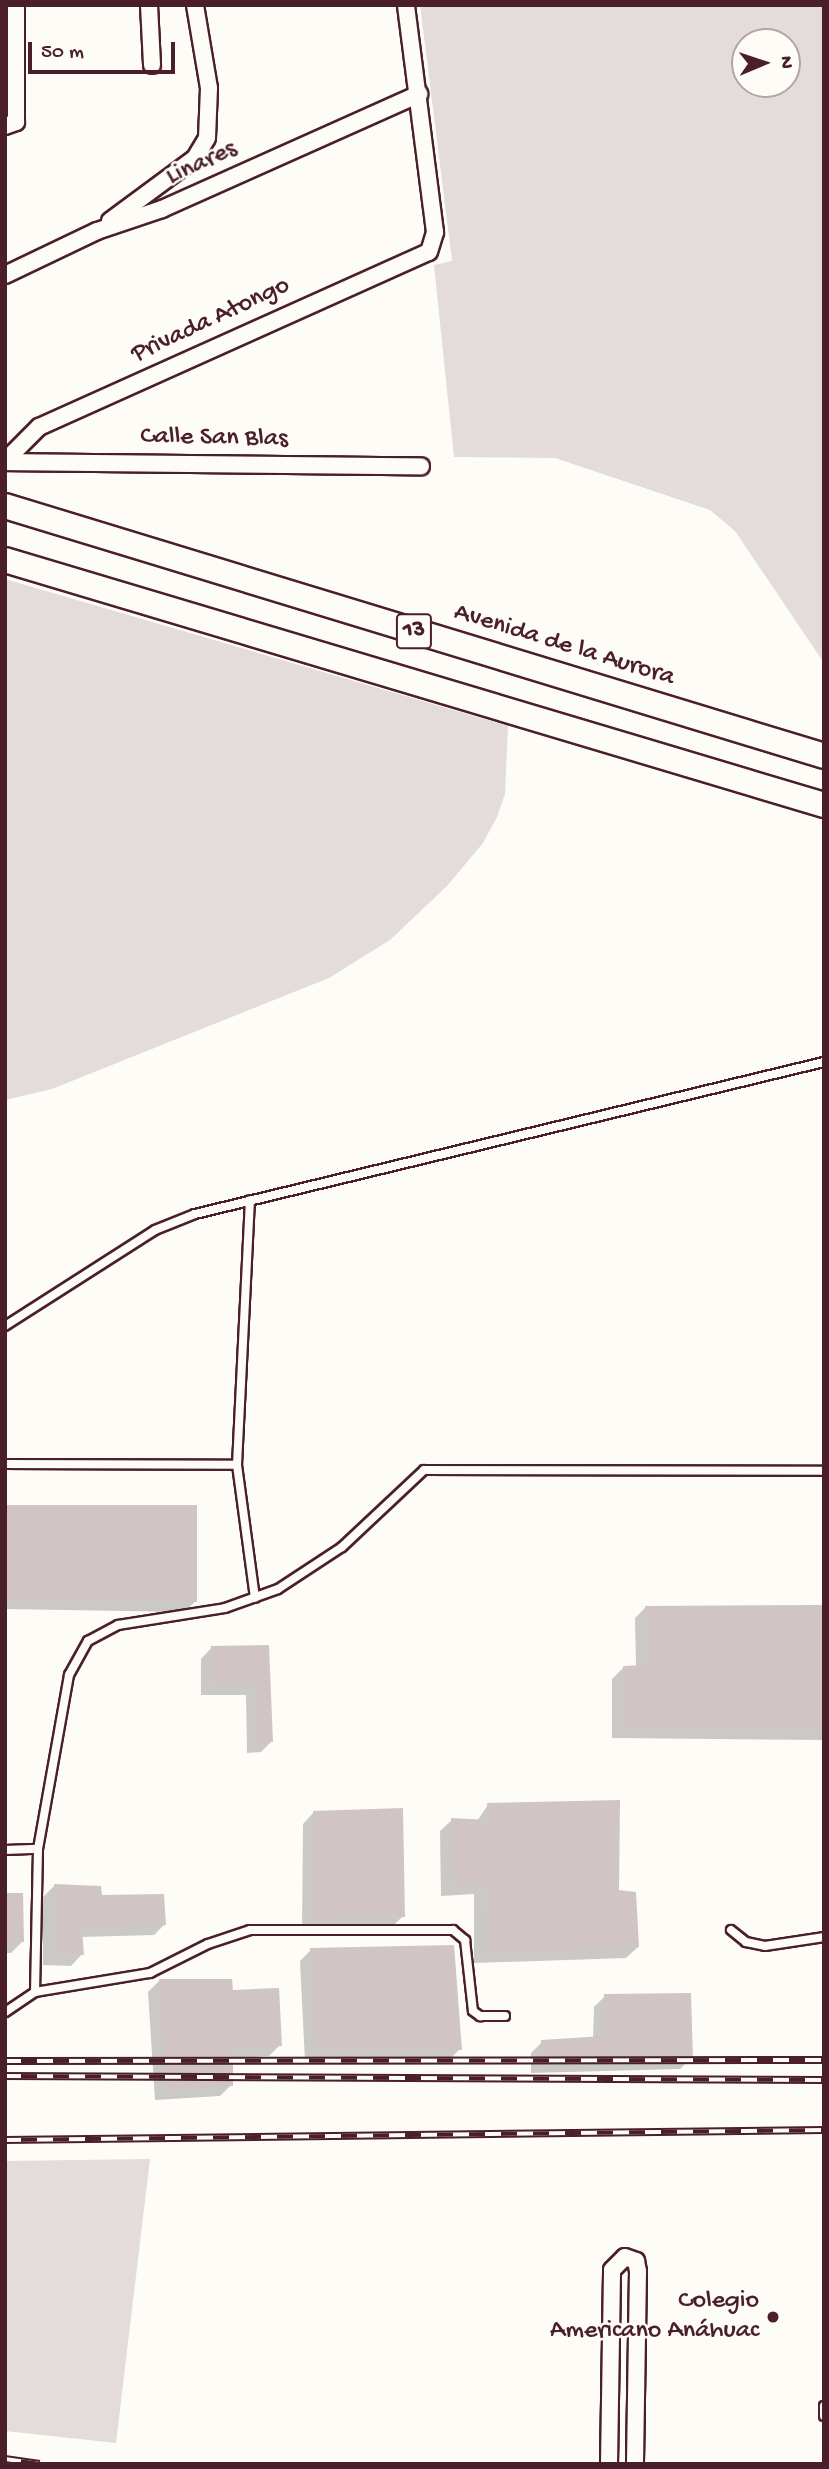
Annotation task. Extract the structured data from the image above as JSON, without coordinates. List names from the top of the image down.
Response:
{
  "streets": {
    "main road": ["13", "Avenida de la Aurora"],
    "street": ["Linares", "Privada Atongo", "Calle San Blas"]
  },
  "crossings": [
    ["Linares", "Privada Atongo"],
    ["Privada Atongo", "Calle San Blas"]
  ],
  "places": ["Colegio Americano Anáhuac"],
  "scale_bar": "50 m",
  "north": "right"
}
